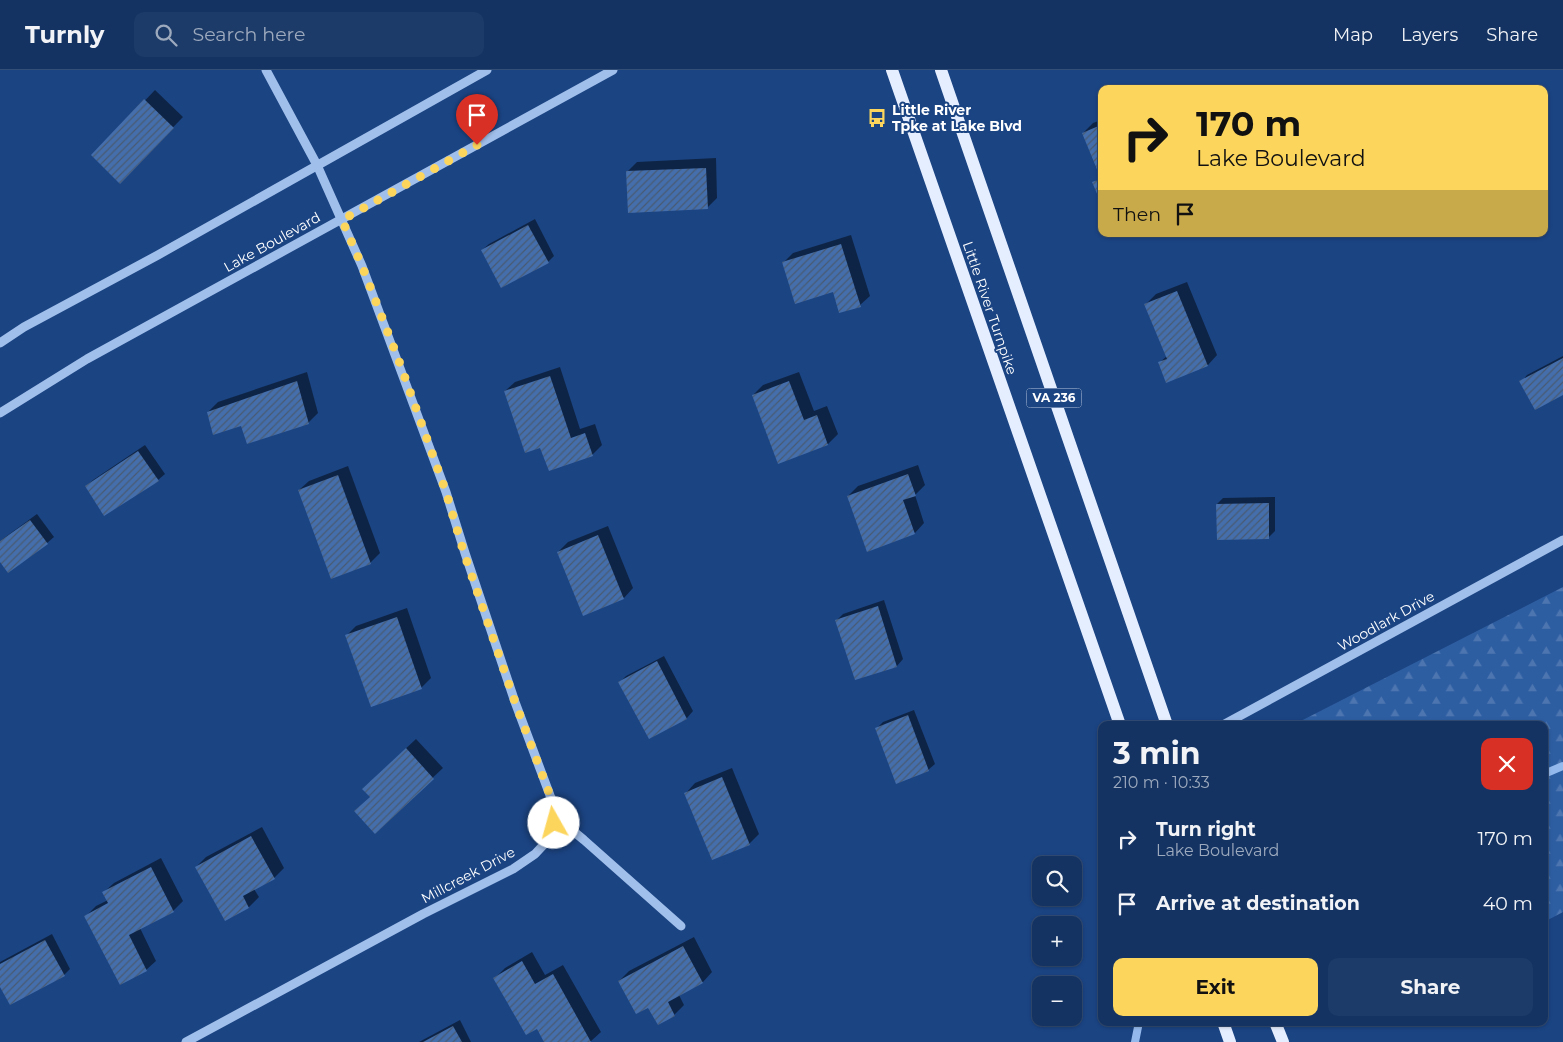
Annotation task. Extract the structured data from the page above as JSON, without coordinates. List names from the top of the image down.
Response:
{
  "streets": {
    "main road": ["Little River Turnpike", "VA 236"],
    "street": ["Lake Boulevard", "Woodlark Drive", "Millcreek Drive"]
  },
  "crossings": [
    ["Lake Boulevard", "Millcreek Drive"]
  ],
  "places": {
    "bus stop": ["Little River Tpke at Lake Blvd"]
  },
  "page": {
    "header": "Turnly",
    "search": "Search here",
    "nav": ["Map", "Layers", "Share"],
    "turn": ["170 m", "Lake Boulevard"],
    "then": "Then",
    "heading": ["3 min", "210 m · 10:33"],
    "list": [
      {
        "name": "Turn right",
        "note": "Lake Boulevard",
        "value": "170 m"
      },
      {
        "name": "Arrive at destination",
        "value": "40 m"
      }
    ],
    "map_buttons": ["+", "−"],
    "buttons": ["Exit", "Share"]
  }
}
